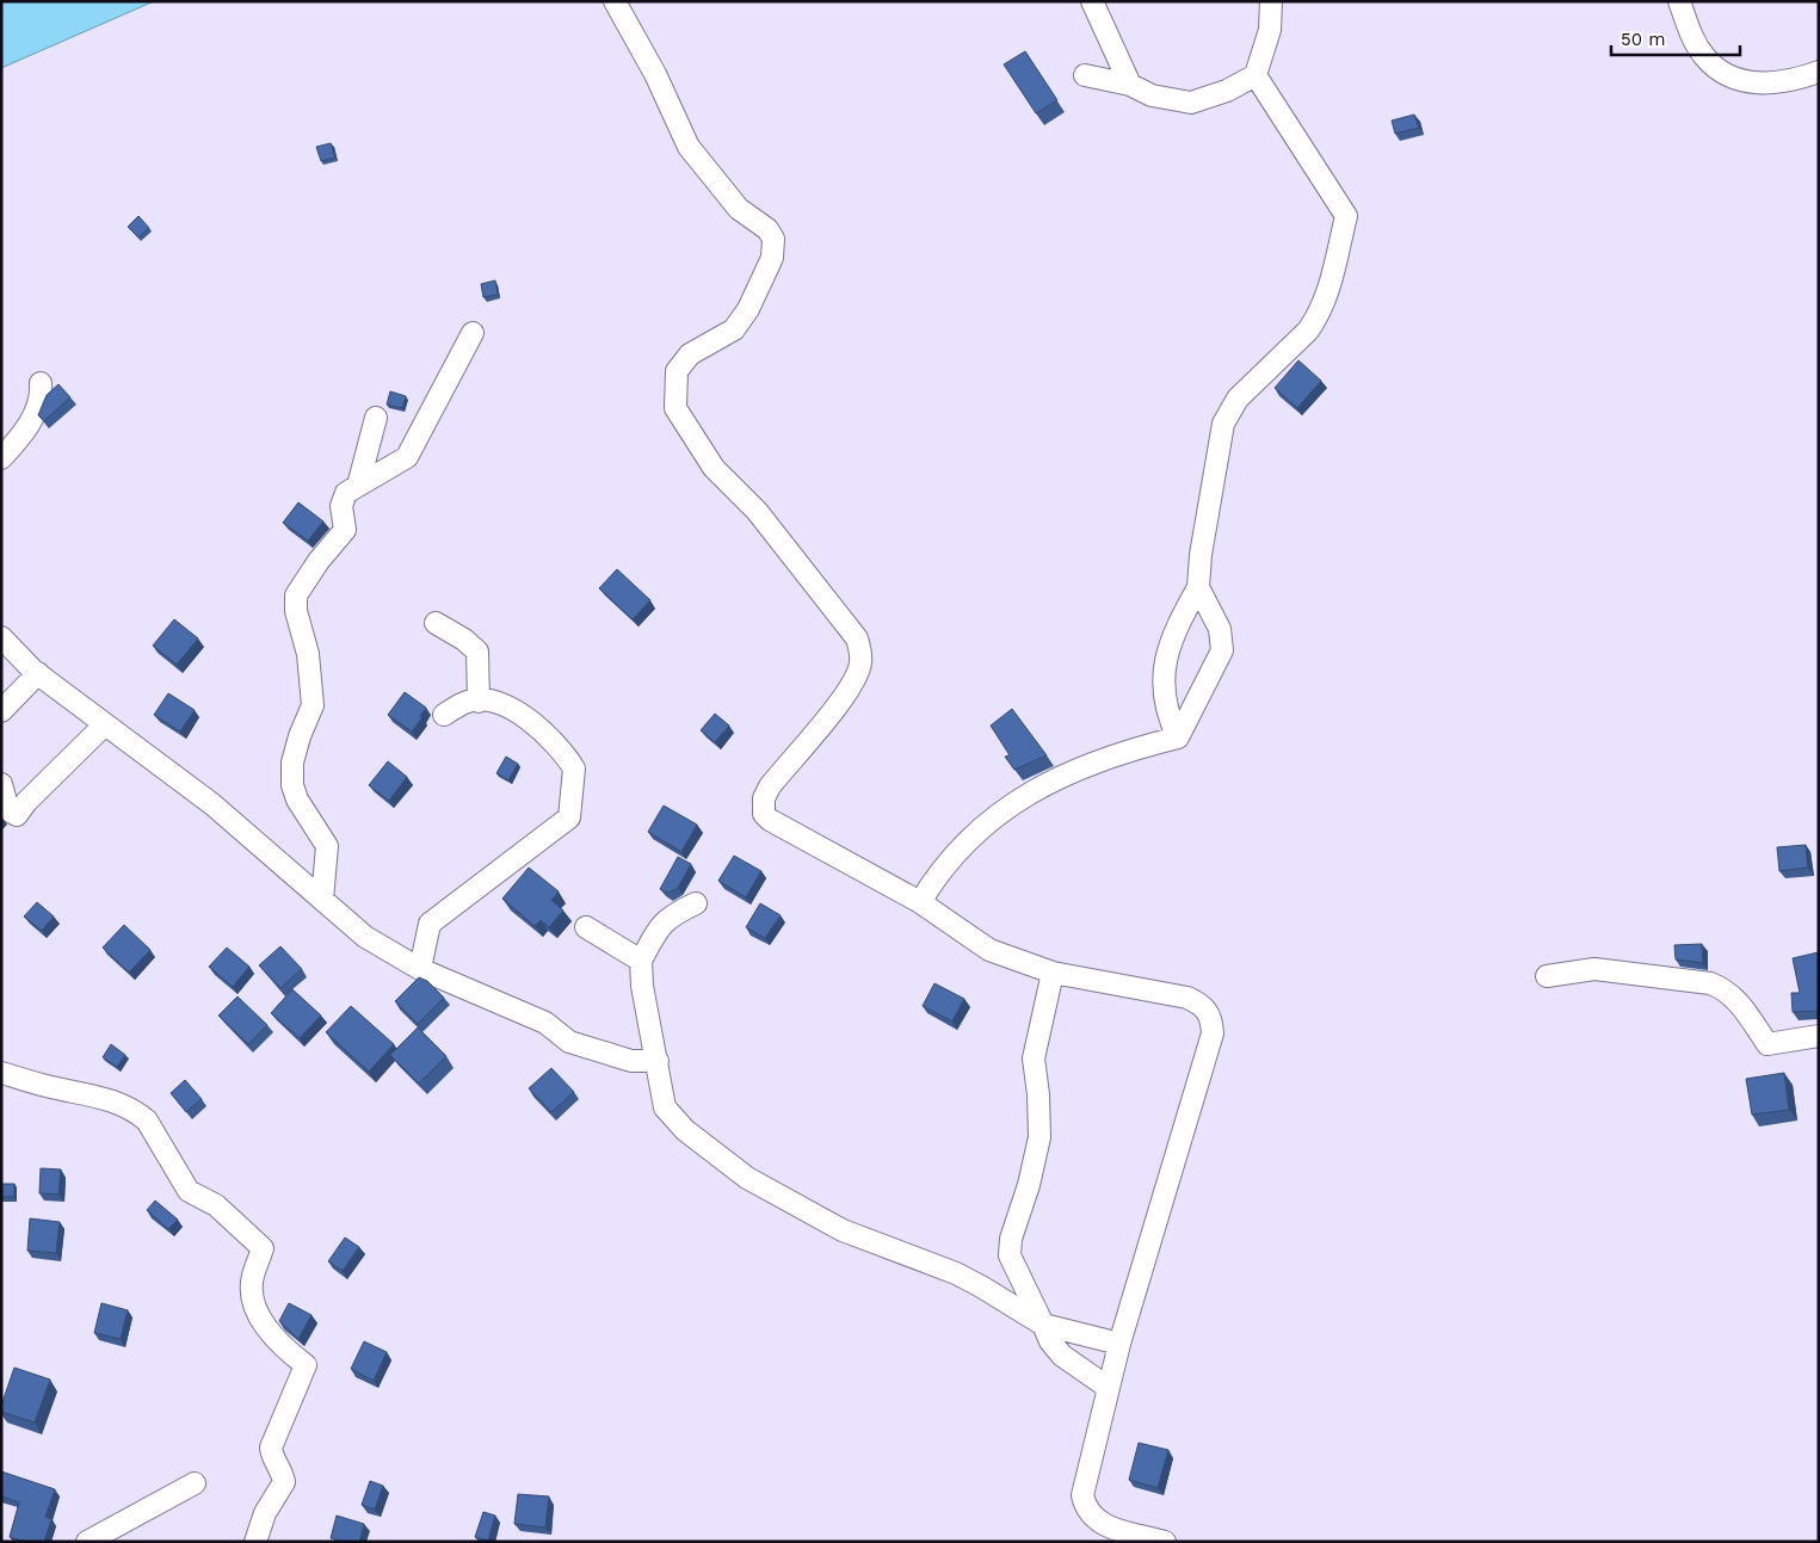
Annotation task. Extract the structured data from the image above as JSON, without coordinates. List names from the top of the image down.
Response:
{
  "scale_bar": "50 m"
}
